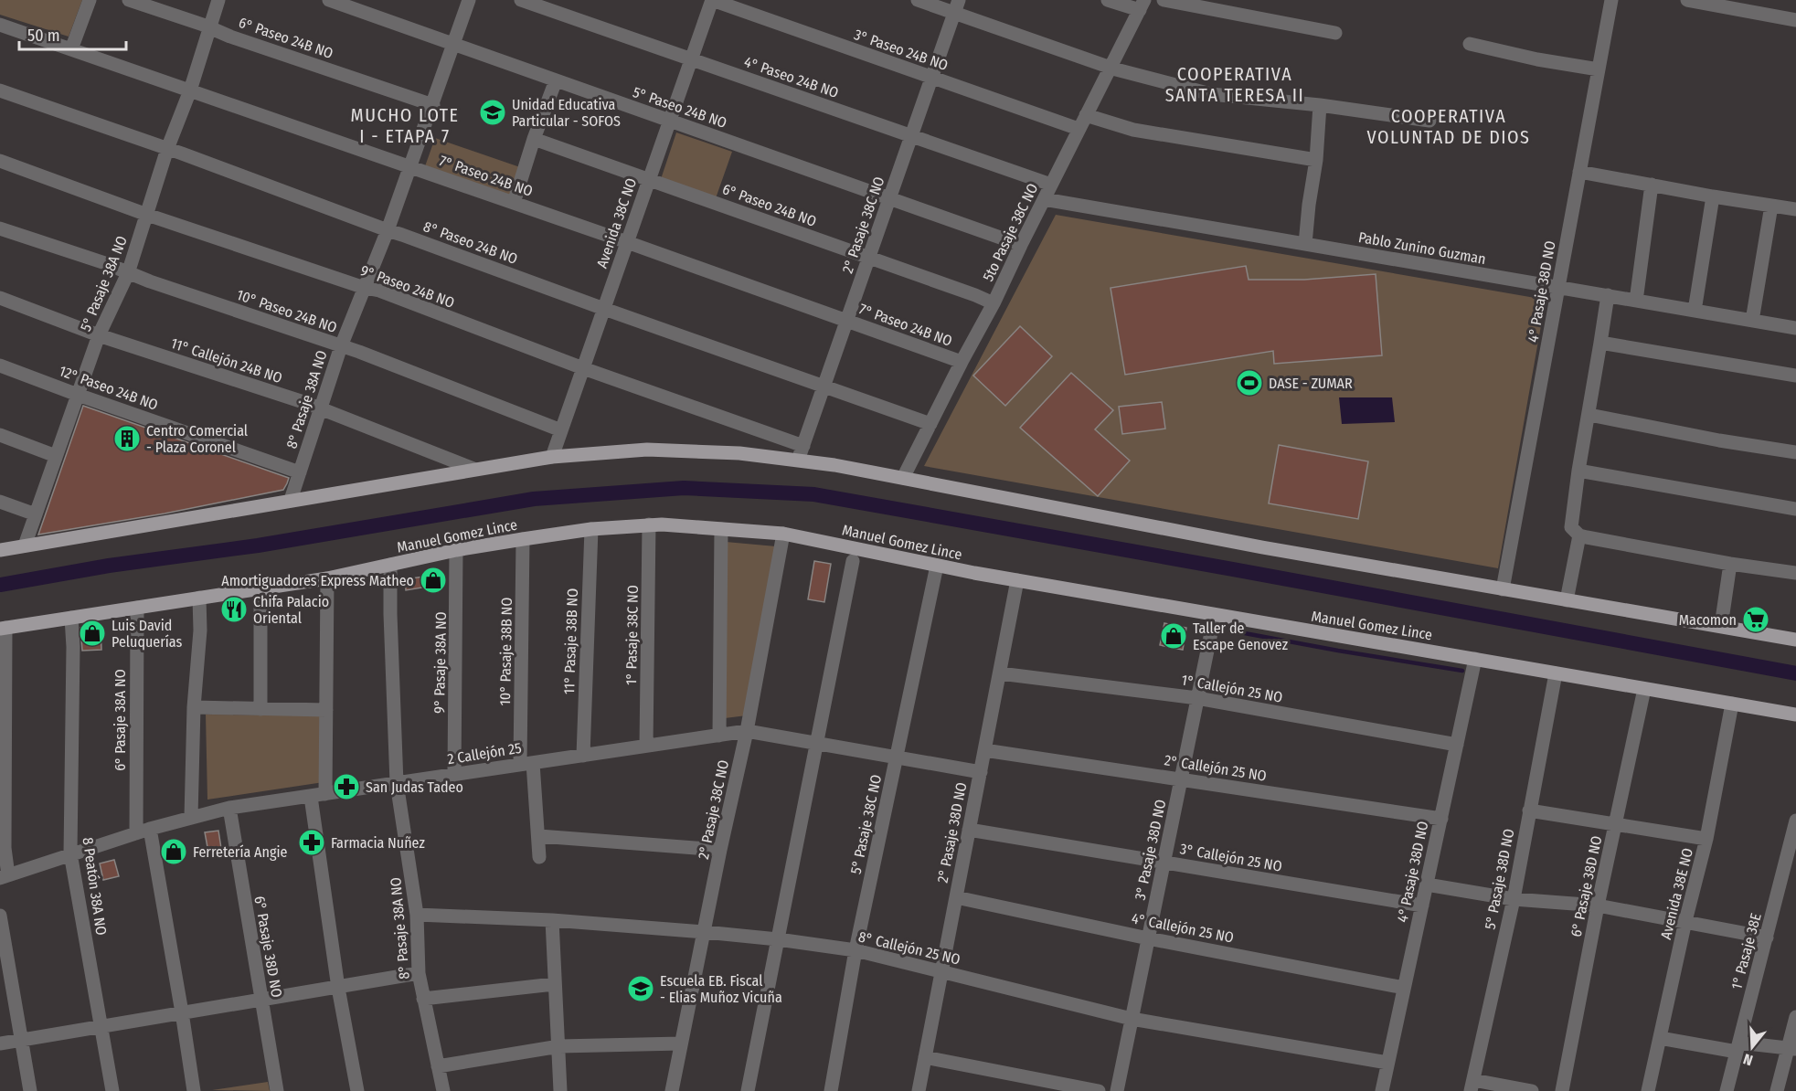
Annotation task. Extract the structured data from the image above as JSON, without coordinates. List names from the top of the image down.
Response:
{
  "streets": {
    "main road": ["Manuel Gomez Lince"],
    "street": [
      "6° Paseo 24B NO",
      "3° Paseo 24B NO",
      "4° Paseo 24B NO",
      "5° Paseo 24B NO",
      "7° Paseo 24B NO",
      "Avenida 38C NO",
      "2° Pasaje 38C NO",
      "5to Pasaje 38C NO",
      "8° Paseo 24B NO",
      "Pablo Zunino Guzman",
      "5° Pasaje 38A NO",
      "9° Paseo 24B NO",
      "4° Pasaje 38D NO",
      "10° Paseo 24B NO",
      "11° Callejón 24B NO",
      "12° Paseo 24B NO",
      "8° Pasaje 38A NO",
      "1° Pasaje 38C NO",
      "11° Pasaje 38B NO",
      "10° Pasaje 38B NO",
      "9° Pasaje 38A NO",
      "1° Callejón 25 NO",
      "6° Pasaje 38A NO",
      "2 Callejón 25",
      "2° Callejón 25 NO",
      "5° Pasaje 38C NO",
      "2° Pasaje 38D NO",
      "3° Pasaje 38D NO",
      "3° Callejón 25 NO",
      "5° Pasaje 38D NO",
      "8 Peatón 38A NO",
      "6° Pasaje 38D NO",
      "Avenida 38E NO",
      "4° Callejón 25 NO",
      "8° Callejón 25 NO",
      "1° Pasaje 38E"
    ]
  },
  "crossings": [
    ["6° Paseo 24B NO", "Avenida 38C NO"],
    ["6° Paseo 24B NO", "2° Pasaje 38C NO"],
    ["6° Paseo 24B NO", "5to Pasaje 38C NO"],
    ["6° Paseo 24B NO", "5° Pasaje 38A NO"],
    ["6° Paseo 24B NO", "8° Pasaje 38A NO"],
    ["3° Paseo 24B NO", "Avenida 38C NO"],
    ["3° Paseo 24B NO", "2° Pasaje 38C NO"],
    ["3° Paseo 24B NO", "5to Pasaje 38C NO"],
    ["4° Paseo 24B NO", "Avenida 38C NO"],
    ["4° Paseo 24B NO", "2° Pasaje 38C NO"],
    ["4° Paseo 24B NO", "5to Pasaje 38C NO"],
    ["5° Paseo 24B NO", "Avenida 38C NO"],
    ["5° Paseo 24B NO", "2° Pasaje 38C NO"],
    ["5° Paseo 24B NO", "5to Pasaje 38C NO"],
    ["5° Paseo 24B NO", "8° Pasaje 38A NO"],
    ["7° Paseo 24B NO", "Avenida 38C NO"],
    ["7° Paseo 24B NO", "2° Pasaje 38C NO"],
    ["7° Paseo 24B NO", "5to Pasaje 38C NO"],
    ["7° Paseo 24B NO", "5° Pasaje 38A NO"],
    ["7° Paseo 24B NO", "8° Pasaje 38A NO"],
    ["Avenida 38C NO", "8° Paseo 24B NO"],
    ["Avenida 38C NO", "9° Paseo 24B NO"],
    ["Avenida 38C NO", "10° Paseo 24B NO"],
    ["2° Pasaje 38C NO", "8° Paseo 24B NO"],
    ["2° Pasaje 38C NO", "9° Paseo 24B NO"],
    ["2° Pasaje 38C NO", "Manuel Gomez Lince"],
    ["2° Pasaje 38C NO", "2 Callejón 25"],
    ["2° Pasaje 38C NO", "8° Callejón 25 NO"],
    ["5to Pasaje 38C NO", "8° Paseo 24B NO"],
    ["5to Pasaje 38C NO", "Pablo Zunino Guzman"],
    ["8° Paseo 24B NO", "5° Pasaje 38A NO"],
    ["8° Paseo 24B NO", "8° Pasaje 38A NO"],
    ["Pablo Zunino Guzman", "4° Pasaje 38D NO"],
    ["5° Pasaje 38A NO", "9° Paseo 24B NO"],
    ["5° Pasaje 38A NO", "10° Paseo 24B NO"],
    ["5° Pasaje 38A NO", "11° Callejón 24B NO"],
    ["5° Pasaje 38A NO", "12° Paseo 24B NO"],
    ["9° Paseo 24B NO", "8° Pasaje 38A NO"],
    ["4° Pasaje 38D NO", "Manuel Gomez Lince"],
    ["4° Pasaje 38D NO", "1° Callejón 25 NO"],
    ["4° Pasaje 38D NO", "2° Callejón 25 NO"],
    ["4° Pasaje 38D NO", "3° Callejón 25 NO"],
    ["4° Pasaje 38D NO", "4° Callejón 25 NO"],
    ["4° Pasaje 38D NO", "8° Callejón 25 NO"],
    ["10° Paseo 24B NO", "8° Pasaje 38A NO"],
    ["11° Callejón 24B NO", "8° Pasaje 38A NO"],
    ["12° Paseo 24B NO", "8° Pasaje 38A NO"],
    ["8° Pasaje 38A NO", "Manuel Gomez Lince"],
    ["8° Pasaje 38A NO", "2 Callejón 25"],
    ["8° Pasaje 38A NO", "8° Callejón 25 NO"],
    ["Manuel Gomez Lince", "1° Pasaje 38C NO"],
    ["Manuel Gomez Lince", "11° Pasaje 38B NO"],
    ["Manuel Gomez Lince", "10° Pasaje 38B NO"],
    ["Manuel Gomez Lince", "9° Pasaje 38A NO"],
    ["Manuel Gomez Lince", "6° Pasaje 38A NO"],
    ["Manuel Gomez Lince", "5° Pasaje 38C NO"],
    ["Manuel Gomez Lince", "2° Pasaje 38D NO"],
    ["Manuel Gomez Lince", "3° Pasaje 38D NO"],
    ["Manuel Gomez Lince", "5° Pasaje 38D NO"],
    ["Manuel Gomez Lince", "8 Peatón 38A NO"],
    ["Manuel Gomez Lince", "6° Pasaje 38D NO"],
    ["Manuel Gomez Lince", "Avenida 38E NO"],
    ["1° Pasaje 38C NO", "2 Callejón 25"],
    ["11° Pasaje 38B NO", "2 Callejón 25"],
    ["10° Pasaje 38B NO", "2 Callejón 25"],
    ["9° Pasaje 38A NO", "2 Callejón 25"],
    ["1° Callejón 25 NO", "2° Pasaje 38D NO"],
    ["1° Callejón 25 NO", "3° Pasaje 38D NO"],
    ["6° Pasaje 38A NO", "2 Callejón 25"],
    ["2 Callejón 25", "5° Pasaje 38C NO"],
    ["2 Callejón 25", "2° Pasaje 38D NO"],
    ["2 Callejón 25", "8 Peatón 38A NO"],
    ["2 Callejón 25", "6° Pasaje 38D NO"],
    ["2° Callejón 25 NO", "2° Pasaje 38D NO"],
    ["2° Callejón 25 NO", "3° Pasaje 38D NO"],
    ["5° Pasaje 38C NO", "8° Callejón 25 NO"],
    ["2° Pasaje 38D NO", "3° Callejón 25 NO"],
    ["2° Pasaje 38D NO", "4° Callejón 25 NO"],
    ["2° Pasaje 38D NO", "8° Callejón 25 NO"],
    ["3° Pasaje 38D NO", "3° Callejón 25 NO"],
    ["3° Pasaje 38D NO", "4° Callejón 25 NO"],
    ["3° Pasaje 38D NO", "8° Callejón 25 NO"]
  ],
  "districts": ["COOPERATIVA SANTA TERESA II", "MUCHO LOTE I - ETAPA 7", "COOPERATIVA VOLUNTAD DE DIOS"],
  "places": {
    "school or university": ["Unidad Educativa Particular - SOFOS", "Escuela EB. Fiscal - Elias Muñoz Vicuña"],
    "sports": ["DASE - ZUMAR"],
    "building": ["Centro Comercial - Plaza Coronel"],
    "shop": [
      "Amortiguadores Express Matheo",
      "Luis David Peluquerías",
      "Taller de Escape Genovez",
      "Ferretería Angie"
    ],
    "restaurant": ["Chifa Palacio Oriental"],
    "supermarket": ["Macomon"],
    "pharmacy": ["San Judas Tadeo", "Farmacia Nuñez"]
  },
  "scale_bar": "50 m",
  "north": "bottom"
}
